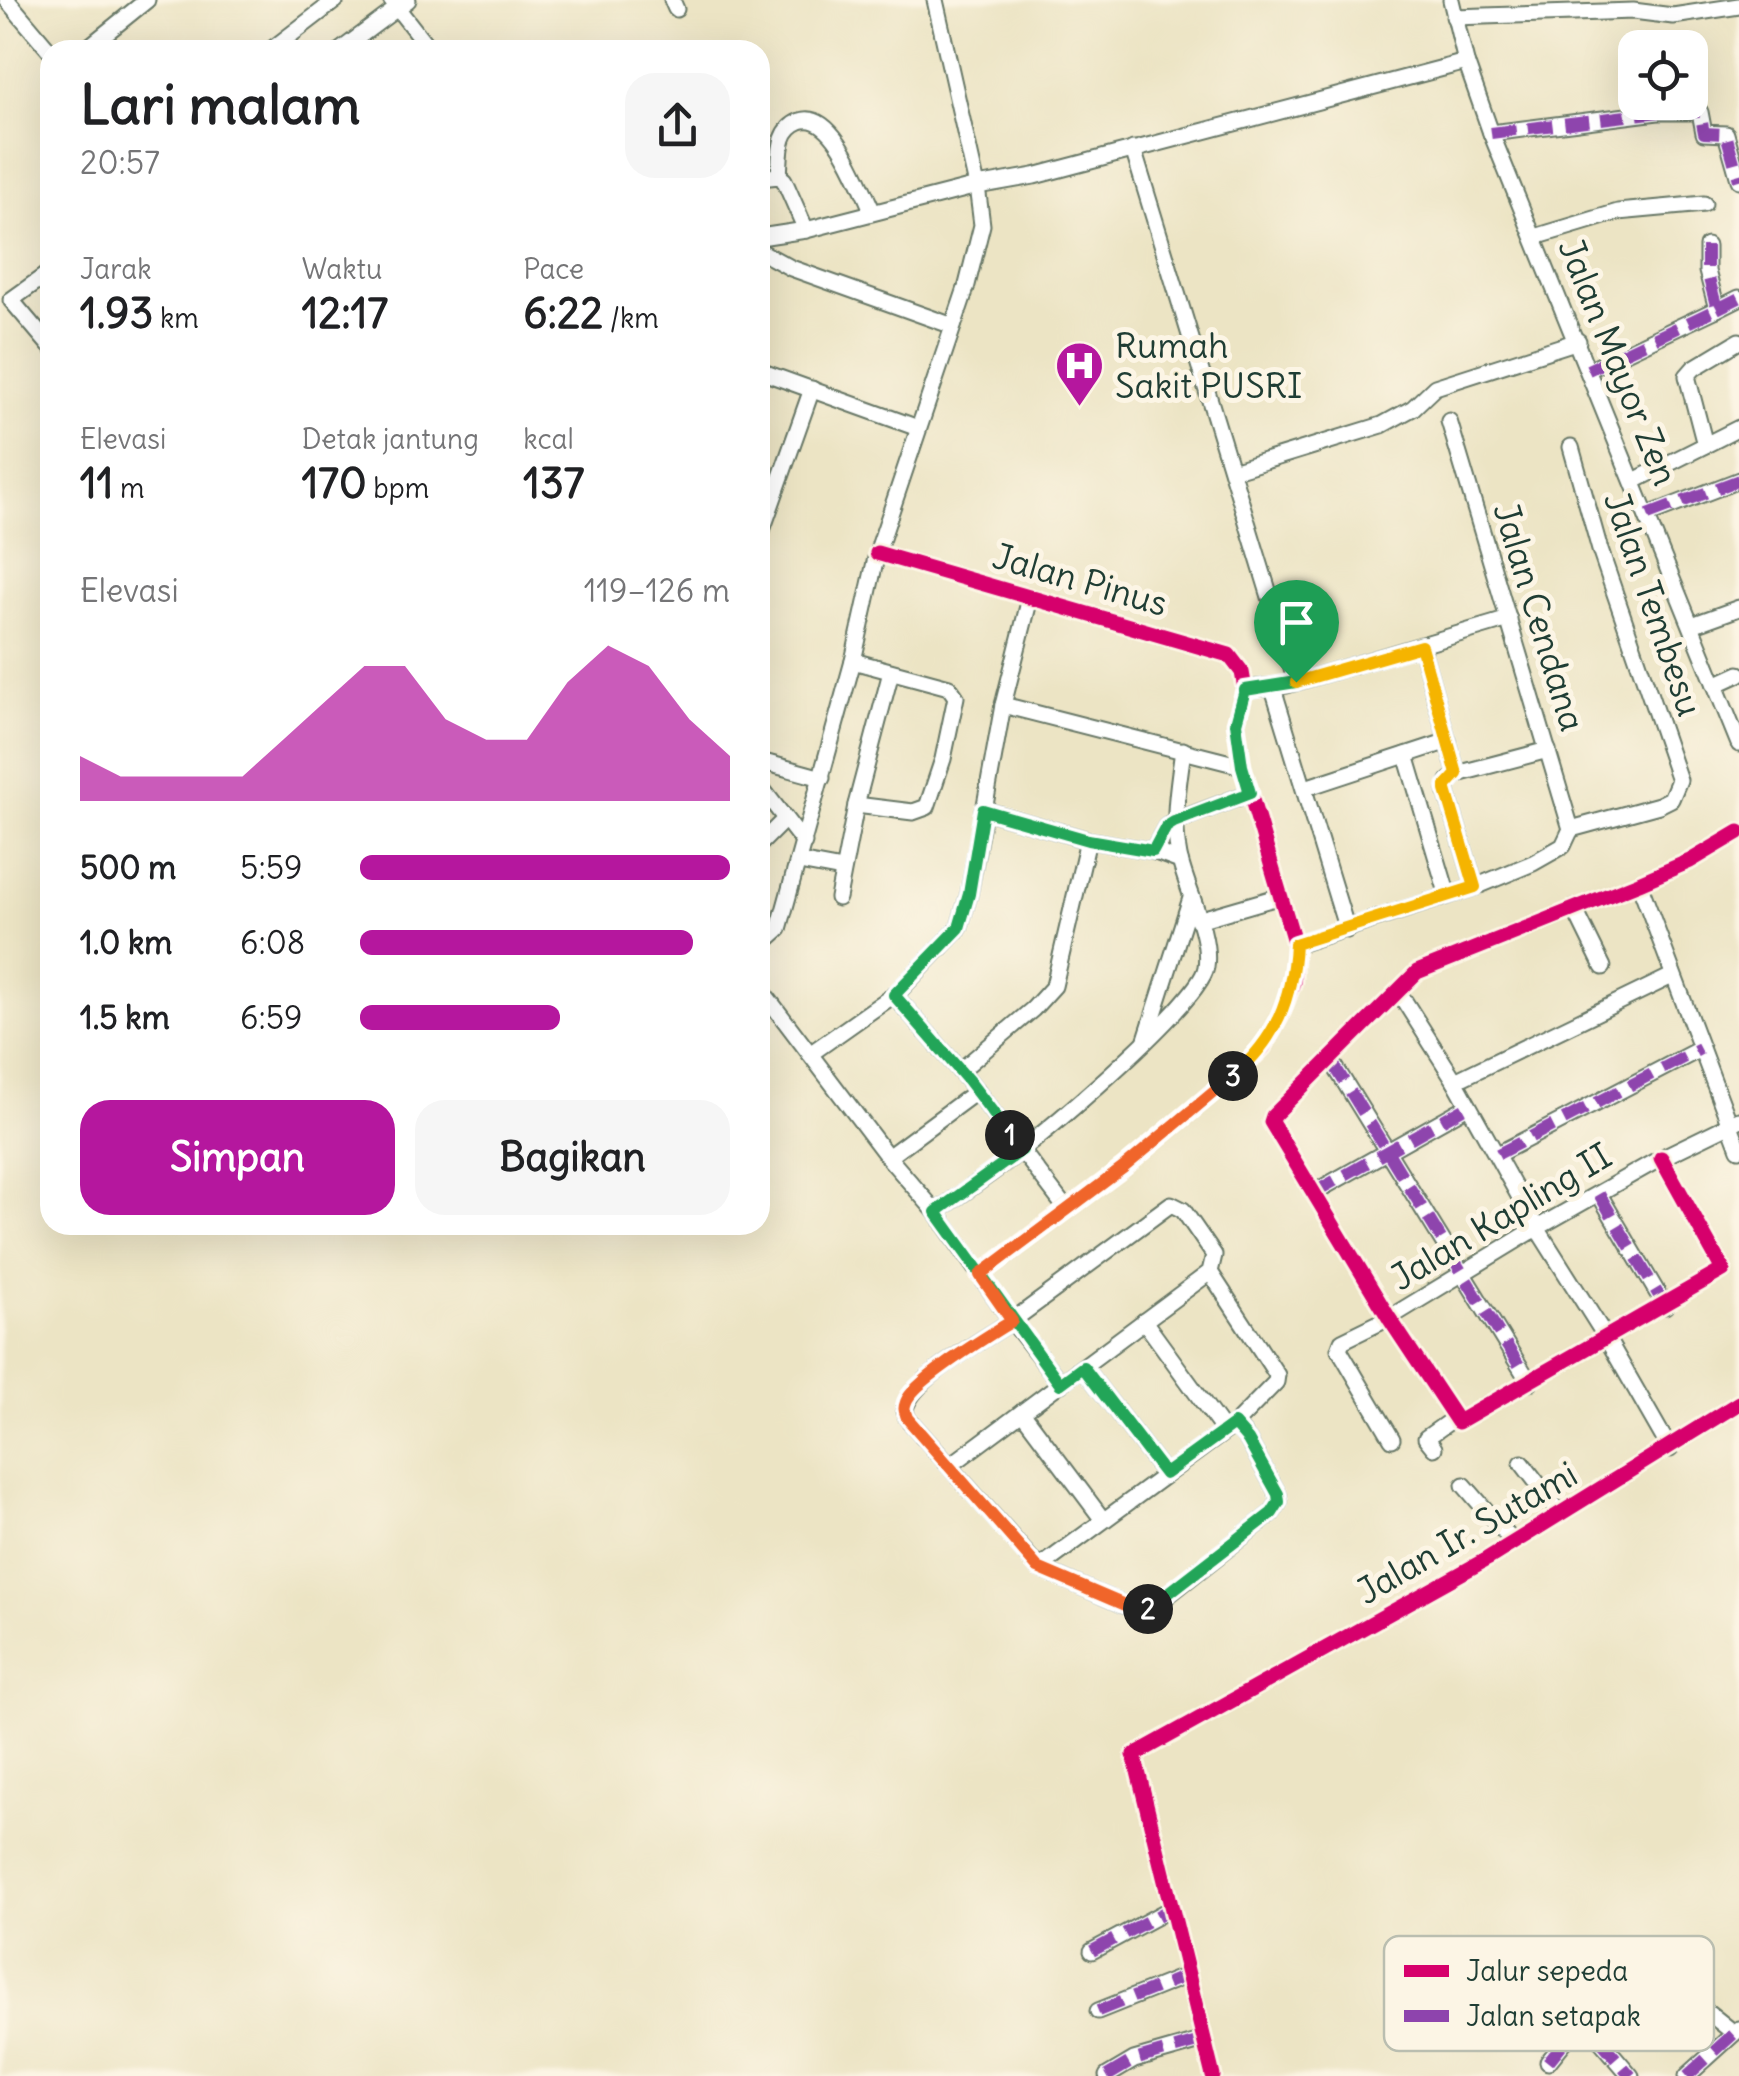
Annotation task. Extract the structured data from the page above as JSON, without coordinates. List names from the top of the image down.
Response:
{
  "streets": {
    "street": [
      "Jalan Mayor Zen",
      "Jalan Pinus",
      "Jalan Tembesu",
      "Jalan Cendana",
      "Jalan Kapling II",
      "Jalan Ir. Sutami"
    ]
  },
  "crossings": [
    ["Jalan Tembesu", "Jalan Cendana"]
  ],
  "places": {
    "hospital": ["Rumah Sakit PUSRI"]
  },
  "legend": ["Jalur sepeda", "Jalan setapak"],
  "page": {
    "heading": ["Lari malam", "20:57"],
    "stats": [
      ["Jarak", "1.93 km"],
      ["Waktu", "12:17"],
      ["Pace", "6:22 /km"],
      ["Elevasi", "11 m"],
      ["Detak jantung", "170 bpm"],
      ["kcal", "137"]
    ],
    "chart": ["Elevasi", "119–126 m"],
    "list": [
      {
        "name": "500 m",
        "note": "5:59"
      },
      {
        "name": "1.0 km",
        "note": "6:08"
      },
      {
        "name": "1.5 km",
        "note": "6:59"
      }
    ],
    "pins": ["3", "1", "2"],
    "buttons": ["Simpan", "Bagikan"]
  }
}
